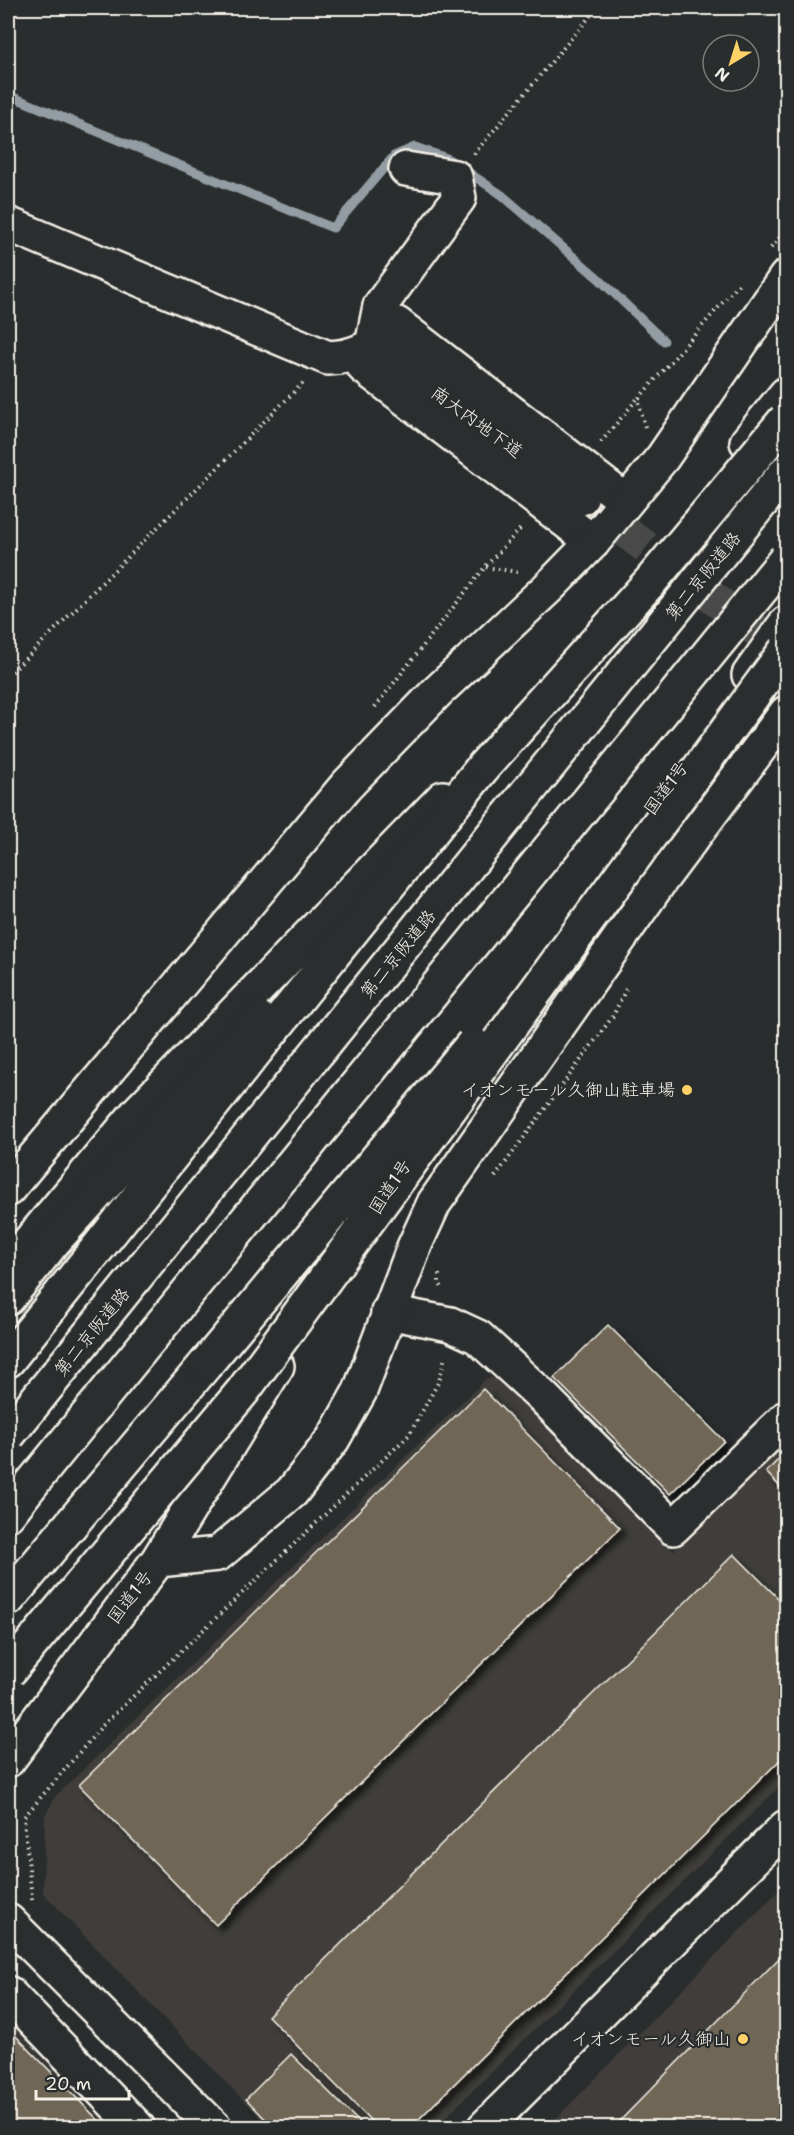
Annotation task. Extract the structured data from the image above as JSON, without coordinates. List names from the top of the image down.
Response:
{
  "streets": {
    "main road": ["南大内地下道", "第二京阪道路", "国道1号"]
  },
  "places": ["イオンモール久御山駐車場", "イオンモール久御山"],
  "scale_bar": "20 m",
  "north": "bottom left"
}
